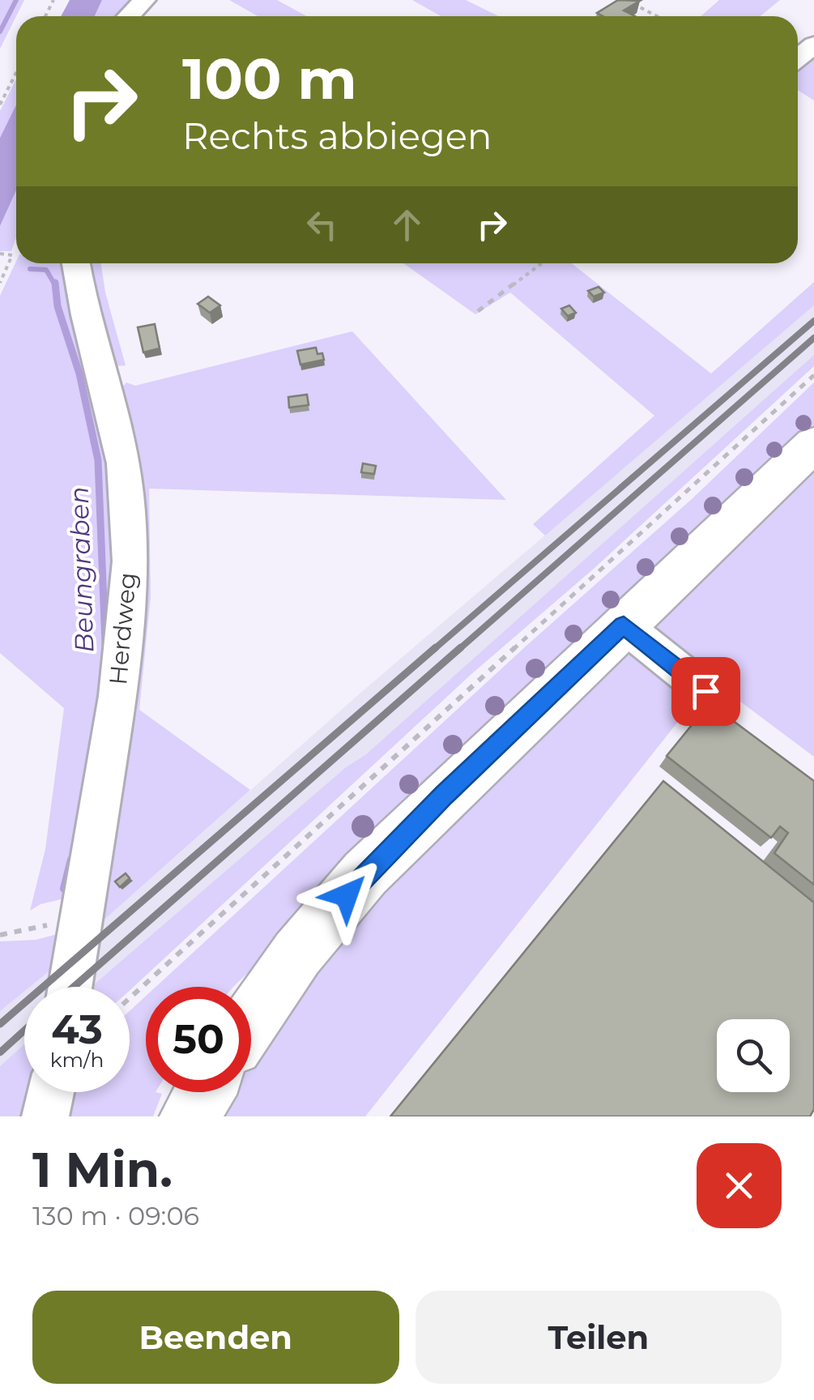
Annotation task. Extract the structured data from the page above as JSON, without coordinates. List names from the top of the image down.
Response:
{
  "streets": {
    "street": ["Herdweg"]
  },
  "water": ["Beungraben"],
  "page": {
    "turn": ["100 m", "Rechts abbiegen"],
    "speed": "43 km/h",
    "limit": "50",
    "heading": ["1 Min.", "130 m · 09:06"],
    "buttons": ["Beenden", "Teilen"]
  }
}
